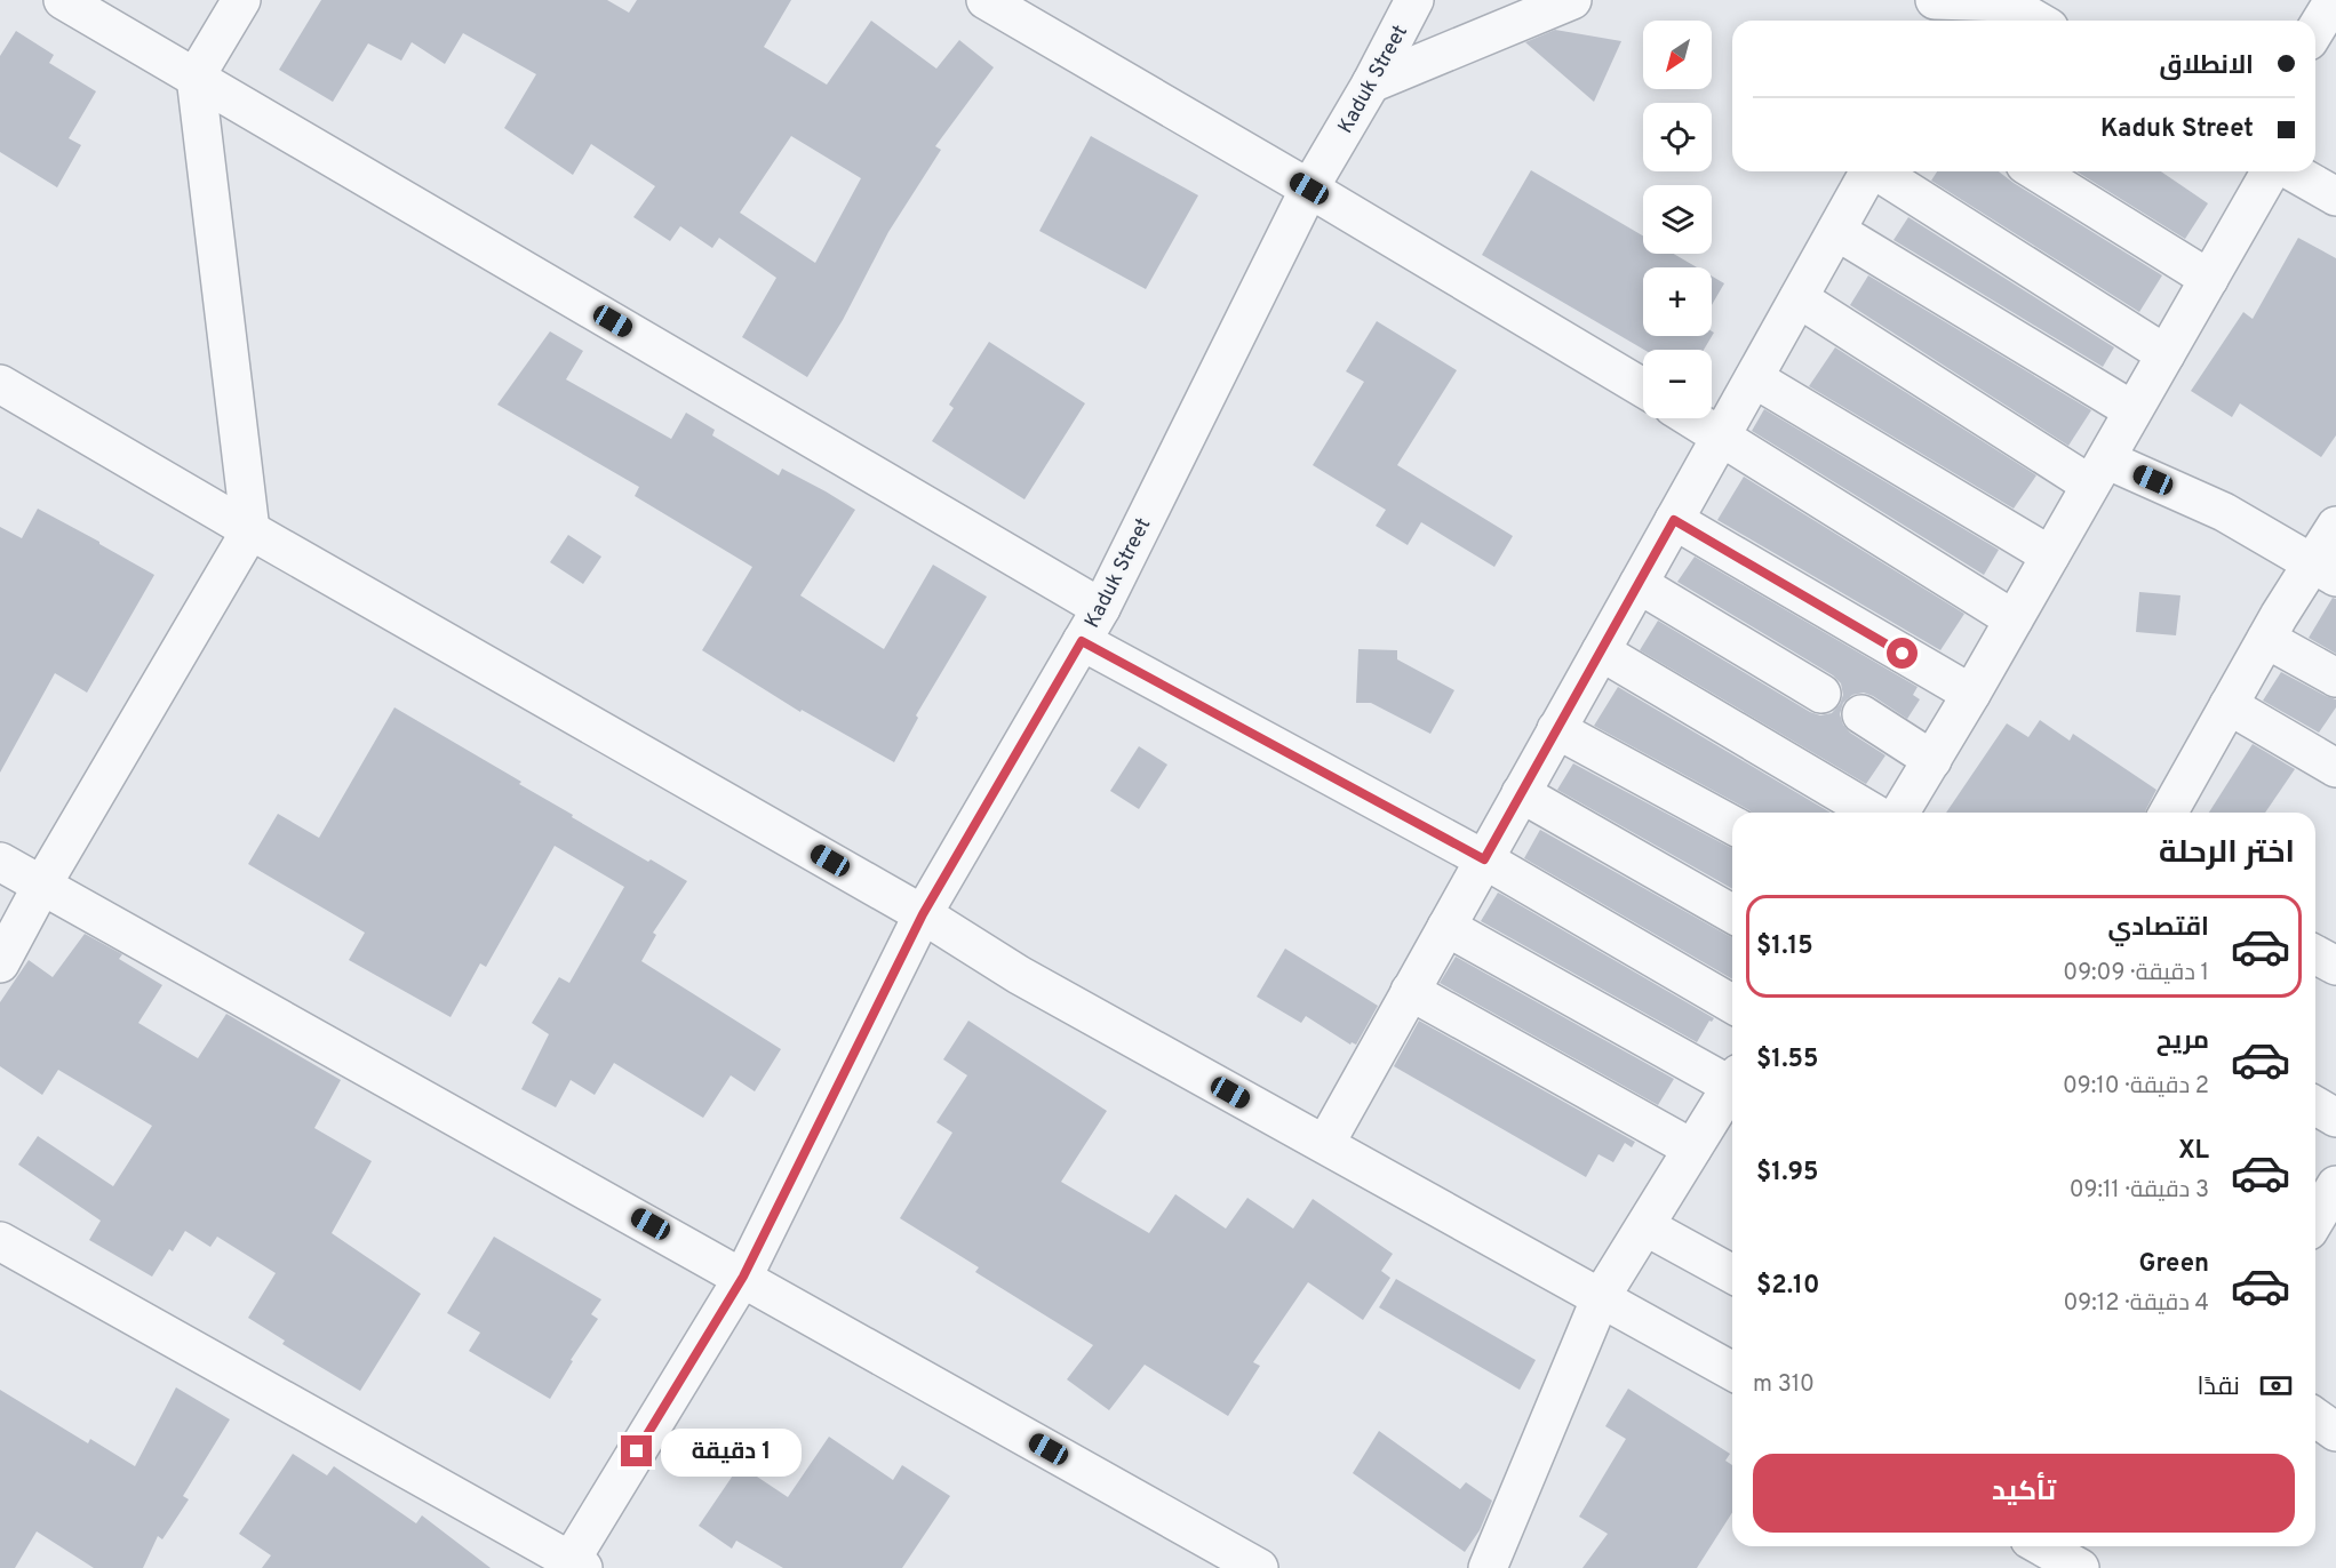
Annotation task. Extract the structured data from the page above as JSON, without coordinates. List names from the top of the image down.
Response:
{
  "streets": {
    "street": ["Kaduk Street"]
  },
  "north": "bottom left",
  "page": {
    "map_buttons": ["+", "−"],
    "banner": ["الانطلاق", "Kaduk Street"],
    "heading": "اختر الرحلة",
    "list": [
      {
        "name": "اقتصادي",
        "note": "1 دقيقة · 09:09",
        "value": "$1.15"
      },
      {
        "name": "مريح",
        "note": "2 دقيقة · 09:10",
        "value": "$1.55"
      },
      {
        "name": "XL",
        "note": "3 دقيقة · 09:11",
        "value": "$1.95"
      },
      {
        "name": "Green",
        "note": "4 دقيقة · 09:12",
        "value": "$2.10"
      }
    ],
    "pay": ["نقدًا", "310 m"],
    "bubble": "1 دقيقة",
    "buttons": "تأكيد"
  }
}
